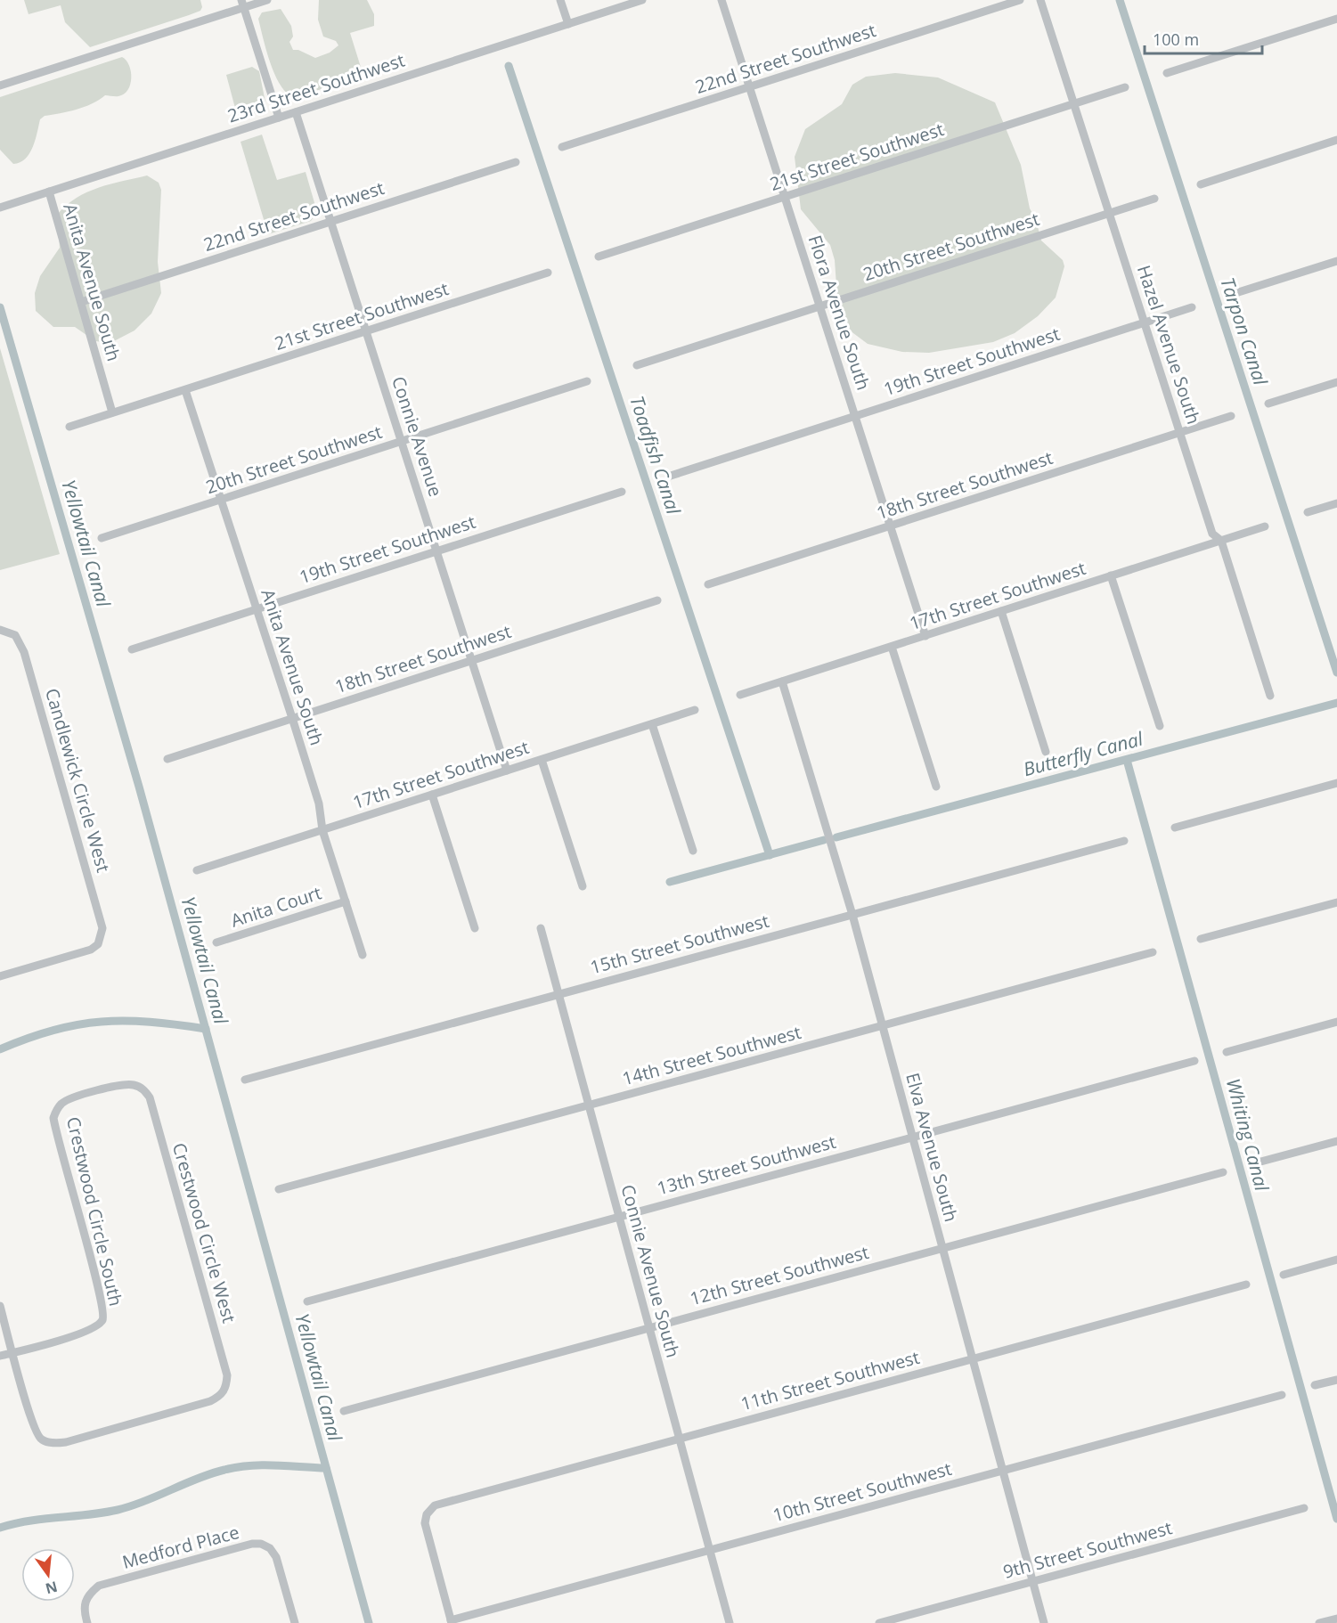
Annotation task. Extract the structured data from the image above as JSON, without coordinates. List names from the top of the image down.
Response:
{
  "streets": {
    "street": [
      "22nd Street Southwest",
      "23rd Street Southwest",
      "21st Street Southwest",
      "20th Street Southwest",
      "Anita Avenue South",
      "Flora Avenue South",
      "Hazel Avenue South",
      "19th Street Southwest",
      "Connie Avenue",
      "18th Street Southwest",
      "17th Street Southwest",
      "Candlewick Circle West",
      "Anita Court",
      "15th Street Southwest",
      "14th Street Southwest",
      "Elva Avenue South",
      "13th Street Southwest",
      "Crestwood Circle South",
      "Crestwood Circle West",
      "Connie Avenue South",
      "12th Street Southwest",
      "11th Street Southwest",
      "10th Street Southwest",
      "Medford Place",
      "9th Street Southwest"
    ]
  },
  "crossings": [
    ["22nd Street Southwest", "Anita Avenue South"],
    ["22nd Street Southwest", "Flora Avenue South"],
    ["22nd Street Southwest", "Connie Avenue"],
    ["23rd Street Southwest", "Anita Avenue South"],
    ["23rd Street Southwest", "Connie Avenue"],
    ["21st Street Southwest", "Anita Avenue South"],
    ["21st Street Southwest", "Flora Avenue South"],
    ["21st Street Southwest", "Hazel Avenue South"],
    ["21st Street Southwest", "Connie Avenue"],
    ["20th Street Southwest", "Anita Avenue South"],
    ["20th Street Southwest", "Flora Avenue South"],
    ["20th Street Southwest", "Hazel Avenue South"],
    ["20th Street Southwest", "Connie Avenue"],
    ["Anita Avenue South", "19th Street Southwest"],
    ["Anita Avenue South", "18th Street Southwest"],
    ["Anita Avenue South", "17th Street Southwest"],
    ["Anita Avenue South", "Anita Court"],
    ["Flora Avenue South", "19th Street Southwest"],
    ["Flora Avenue South", "18th Street Southwest"],
    ["Flora Avenue South", "17th Street Southwest"],
    ["Hazel Avenue South", "19th Street Southwest"],
    ["Hazel Avenue South", "18th Street Southwest"],
    ["Hazel Avenue South", "17th Street Southwest"],
    ["19th Street Southwest", "Connie Avenue"],
    ["Connie Avenue", "18th Street Southwest"],
    ["Connie Avenue", "17th Street Southwest"],
    ["17th Street Southwest", "Elva Avenue South"],
    ["15th Street Southwest", "Elva Avenue South"],
    ["15th Street Southwest", "Connie Avenue South"],
    ["14th Street Southwest", "Elva Avenue South"],
    ["14th Street Southwest", "Connie Avenue South"],
    ["Elva Avenue South", "13th Street Southwest"],
    ["Elva Avenue South", "12th Street Southwest"],
    ["Elva Avenue South", "11th Street Southwest"],
    ["Elva Avenue South", "10th Street Southwest"],
    ["Elva Avenue South", "9th Street Southwest"],
    ["13th Street Southwest", "Connie Avenue South"],
    ["Crestwood Circle South", "Crestwood Circle West"],
    ["Connie Avenue South", "12th Street Southwest"],
    ["Connie Avenue South", "11th Street Southwest"],
    ["Connie Avenue South", "10th Street Southwest"],
    ["11th Street Southwest", "10th Street Southwest"]
  ],
  "water": [
    "Tarpon Canal",
    "Toadfish Canal",
    "Yellowtail Canal",
    "Butterfly Canal",
    "Whiting Canal"
  ],
  "scale_bar": "100 m",
  "north": "bottom"
}
